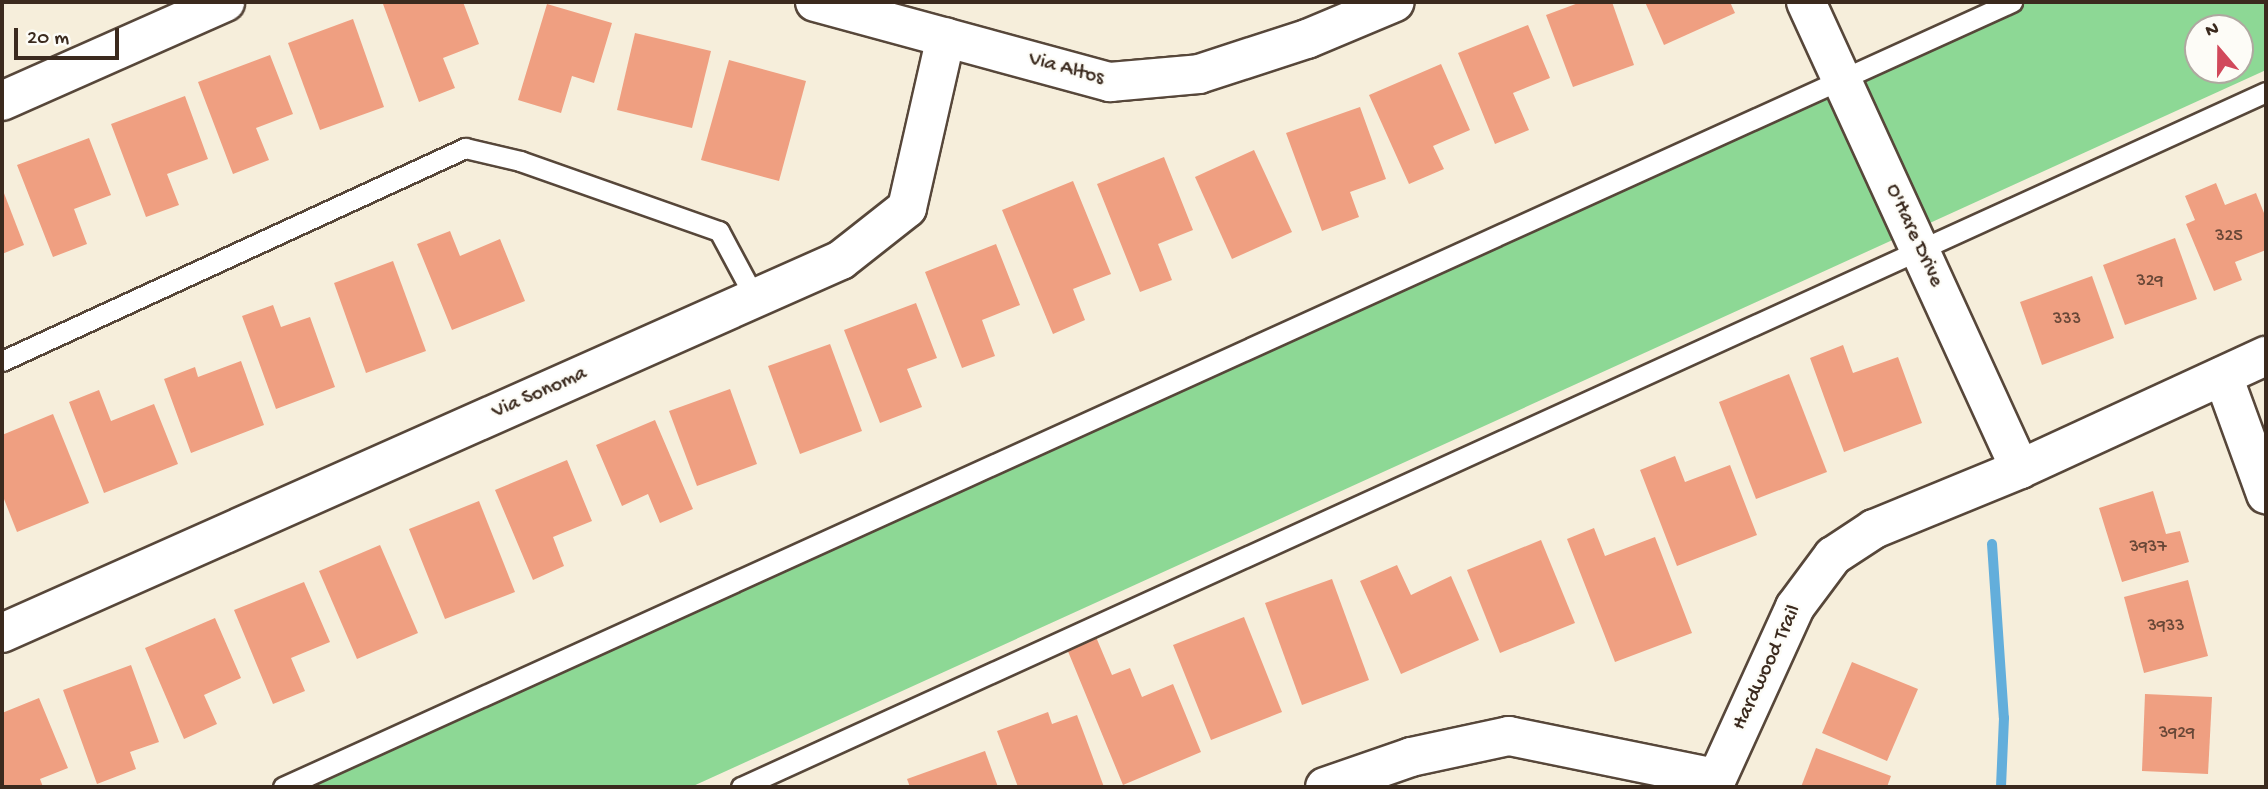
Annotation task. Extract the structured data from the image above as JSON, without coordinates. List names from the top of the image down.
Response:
{
  "streets": {
    "street": [
      "Via Altos",
      "O'Hare Drive",
      "Via Sonoma",
      "Hardwood Trail"
    ]
  },
  "crossings": [
    ["Via Altos", "Via Sonoma"],
    ["O'Hare Drive", "Hardwood Trail"]
  ],
  "house_numbers": [
    "325",
    "329",
    "333",
    "3937",
    "3933",
    "3929"
  ],
  "scale_bar": "20 m",
  "north": "top"
}
